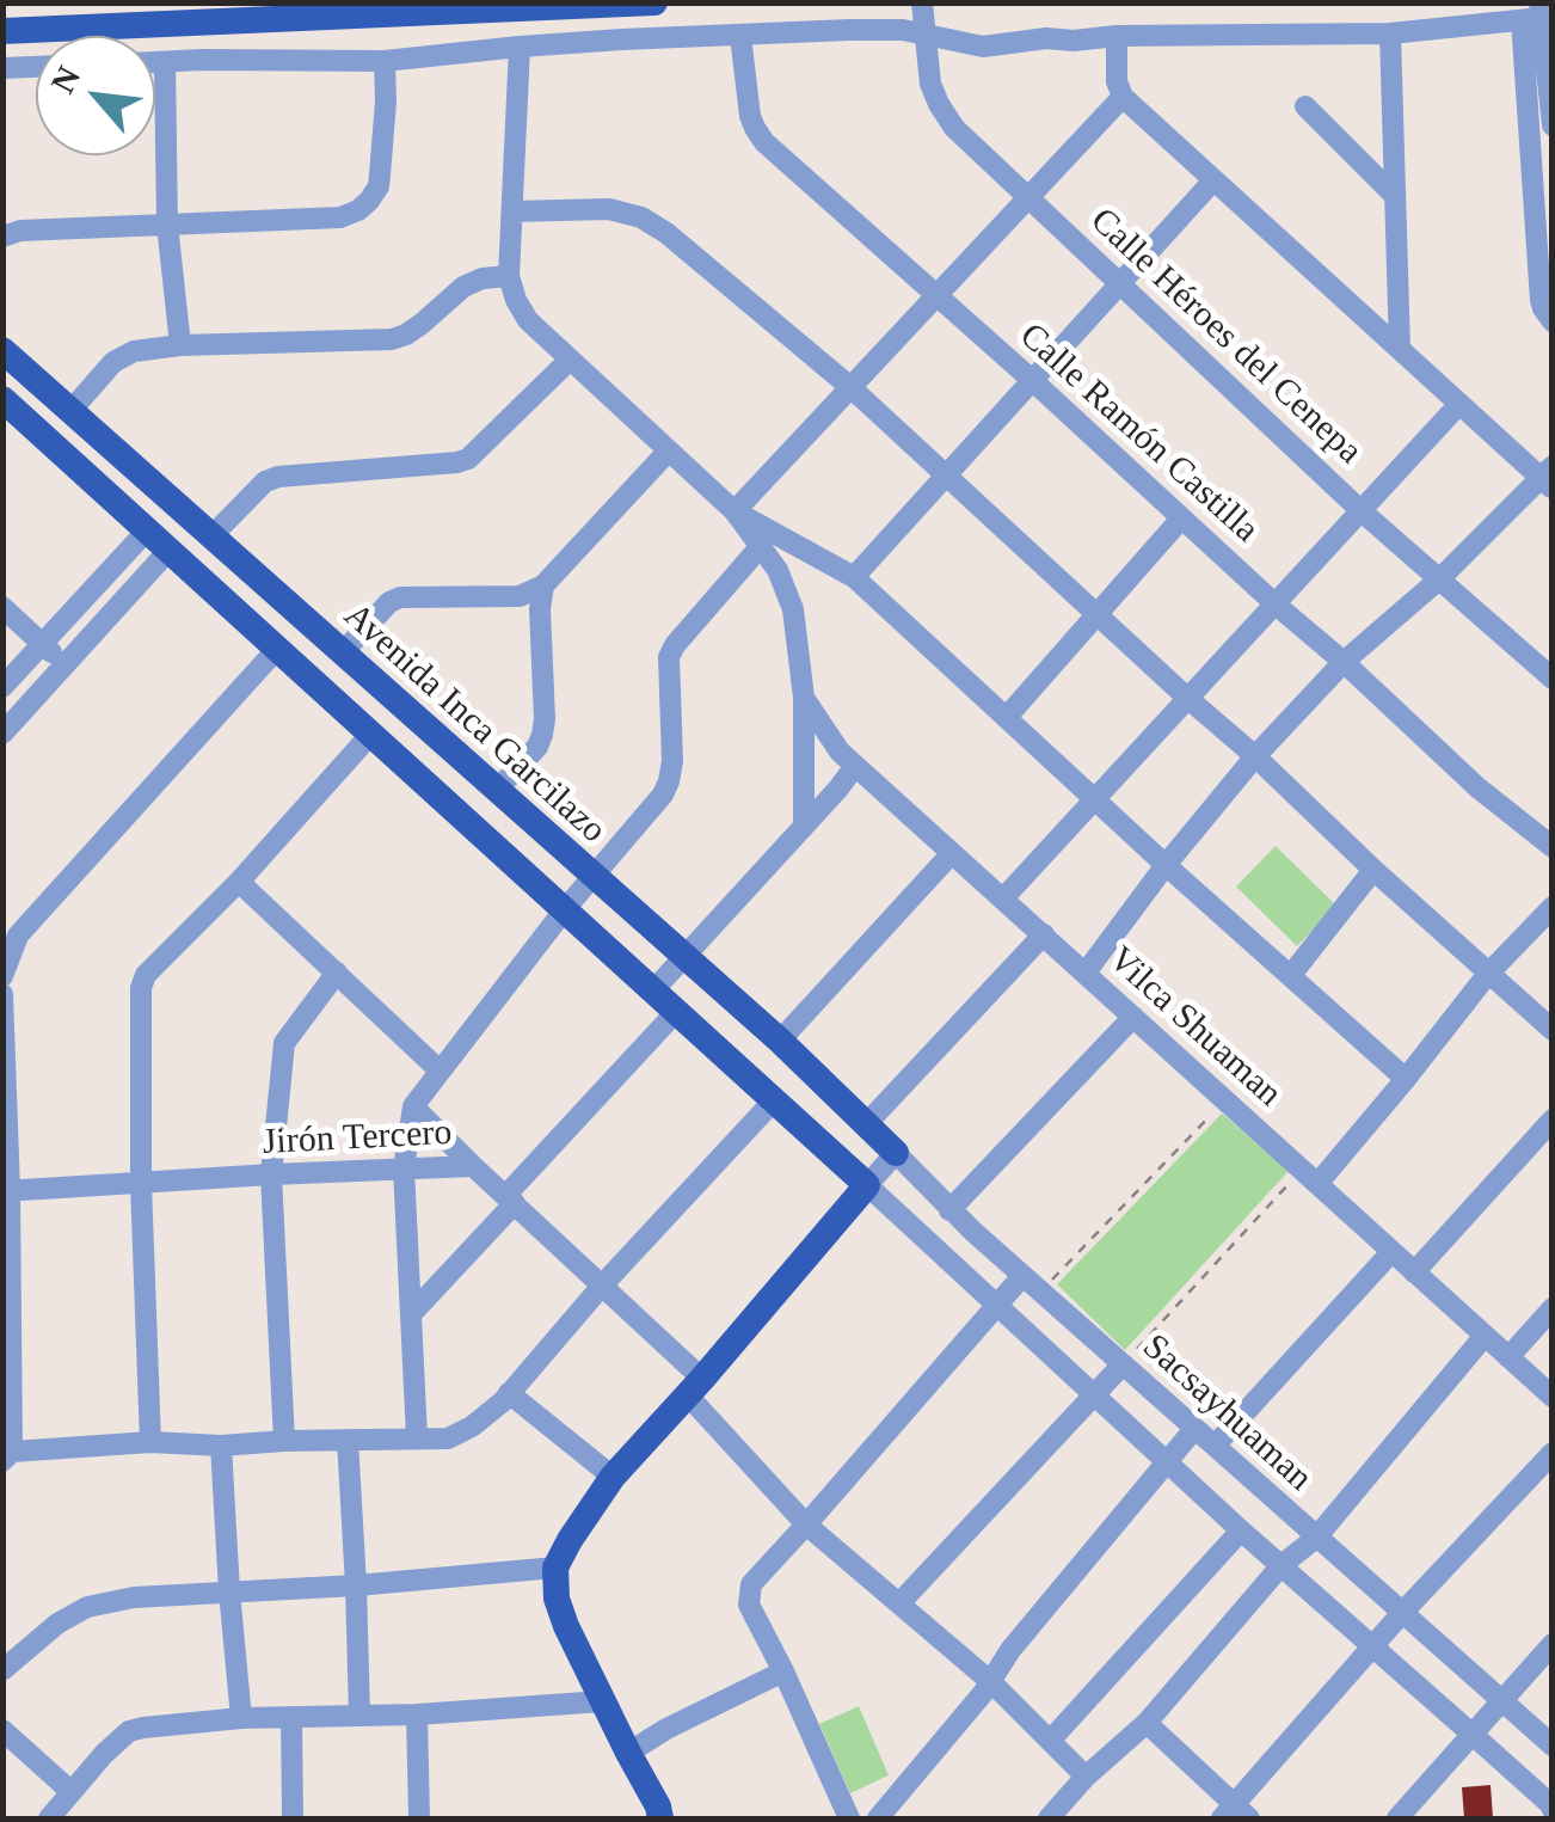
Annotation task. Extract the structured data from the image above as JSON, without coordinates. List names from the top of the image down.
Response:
{
  "streets": {
    "main road": ["Avenida Inca Garcilazo"],
    "street": [
      "Calle Héroes del Cenepa",
      "Calle Ramón Castilla",
      "Vilca Shuaman",
      "Jirón Tercero",
      "Sacsayhuaman"
    ]
  },
  "crossings": [
    ["Avenida Inca Garcilazo", "Sacsayhuaman"]
  ],
  "north": "top left"
}
